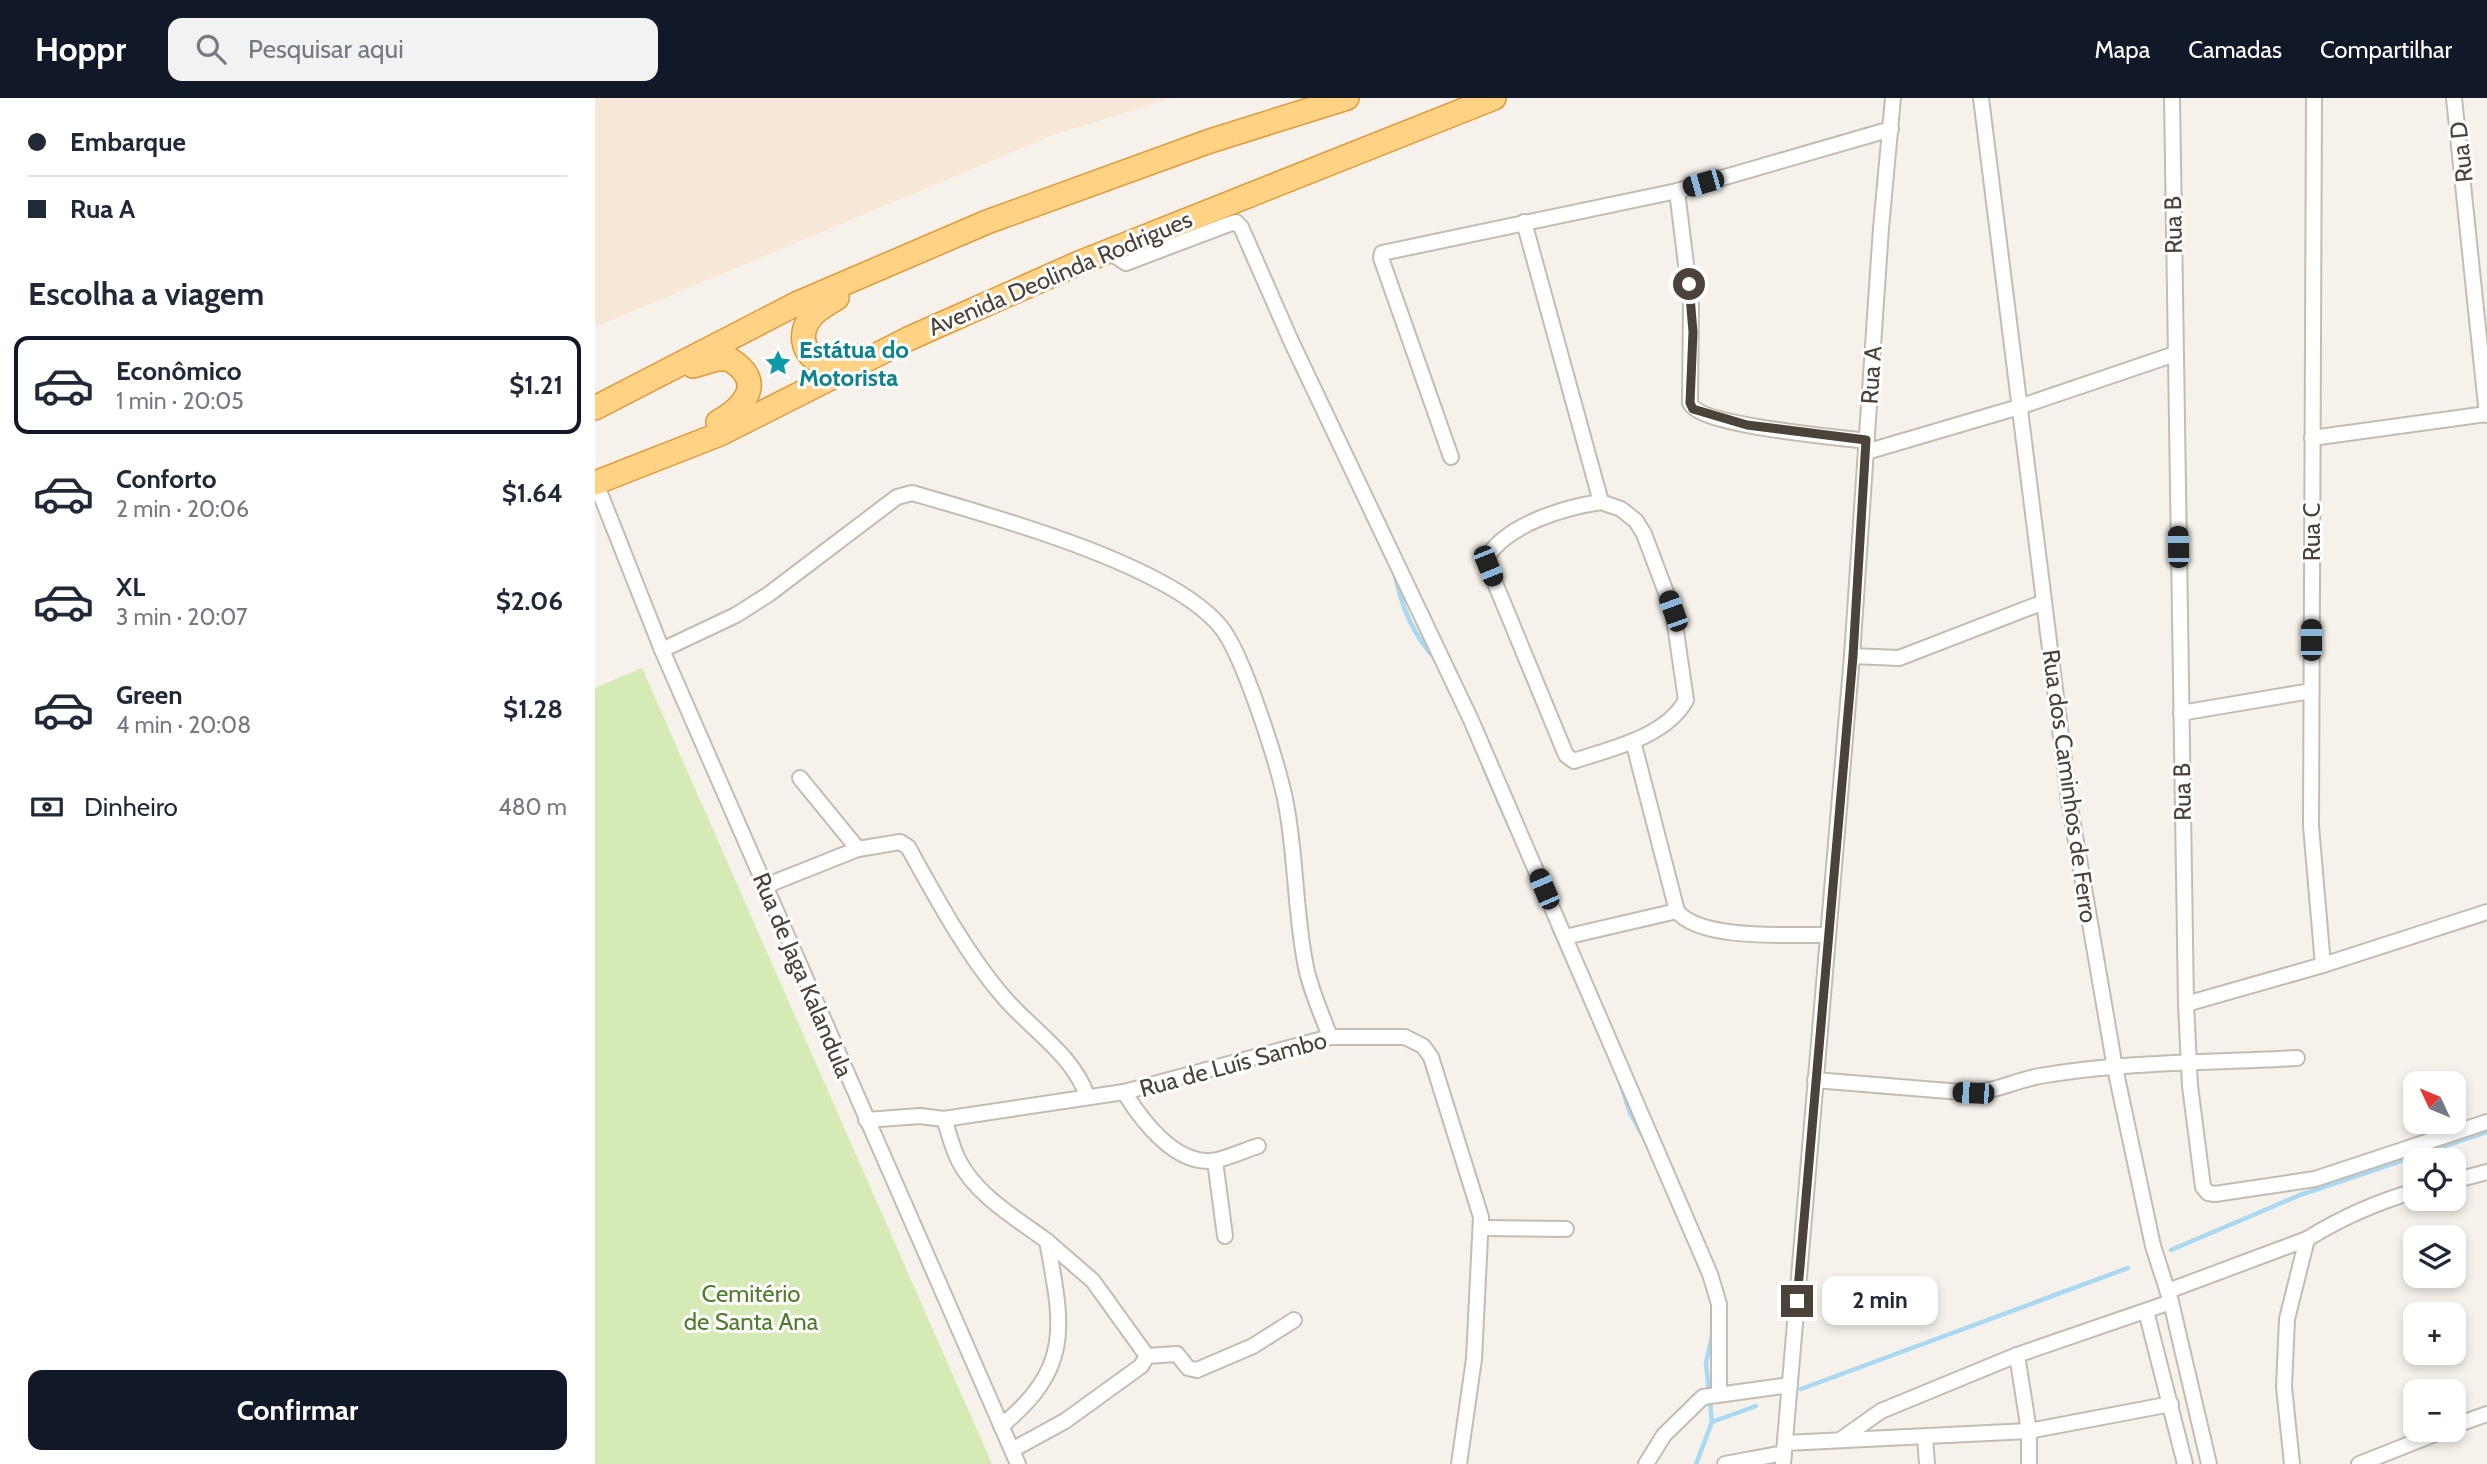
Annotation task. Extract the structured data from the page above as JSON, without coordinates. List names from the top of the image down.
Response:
{
  "streets": {
    "highway": ["Avenida Deolinda Rodrigues"],
    "street": [
      "Rua D",
      "Rua B",
      "Rua A",
      "Rua C",
      "Rua dos Caminhos de Ferro",
      "Rua de Jaga Kalandula",
      "Rua de Luís Sambo"
    ]
  },
  "crossings": [
    ["Avenida Deolinda Rodrigues", "Rua de Jaga Kalandula"],
    ["Rua de Jaga Kalandula", "Rua de Luís Sambo"]
  ],
  "parks": ["Cemitério de Santa Ana"],
  "places": {
    "place": ["Estátua do Motorista"]
  },
  "north": "top left",
  "page": {
    "header": "Hoppr",
    "search": "Pesquisar aqui",
    "nav": ["Mapa", "Camadas", "Compartilhar"],
    "banner": ["Embarque", "Rua A"],
    "heading": "Escolha a viagem",
    "list": [
      {
        "name": "Econômico",
        "note": "1 min · 20:05",
        "value": "$1.21"
      },
      {
        "name": "Conforto",
        "note": "2 min · 20:06",
        "value": "$1.64"
      },
      {
        "name": "XL",
        "note": "3 min · 20:07",
        "value": "$2.06"
      },
      {
        "name": "Green",
        "note": "4 min · 20:08",
        "value": "$1.28"
      }
    ],
    "pay": ["Dinheiro", "480 m"],
    "map_buttons": ["+", "−"],
    "bubble": "2 min",
    "buttons": "Confirmar"
  }
}
